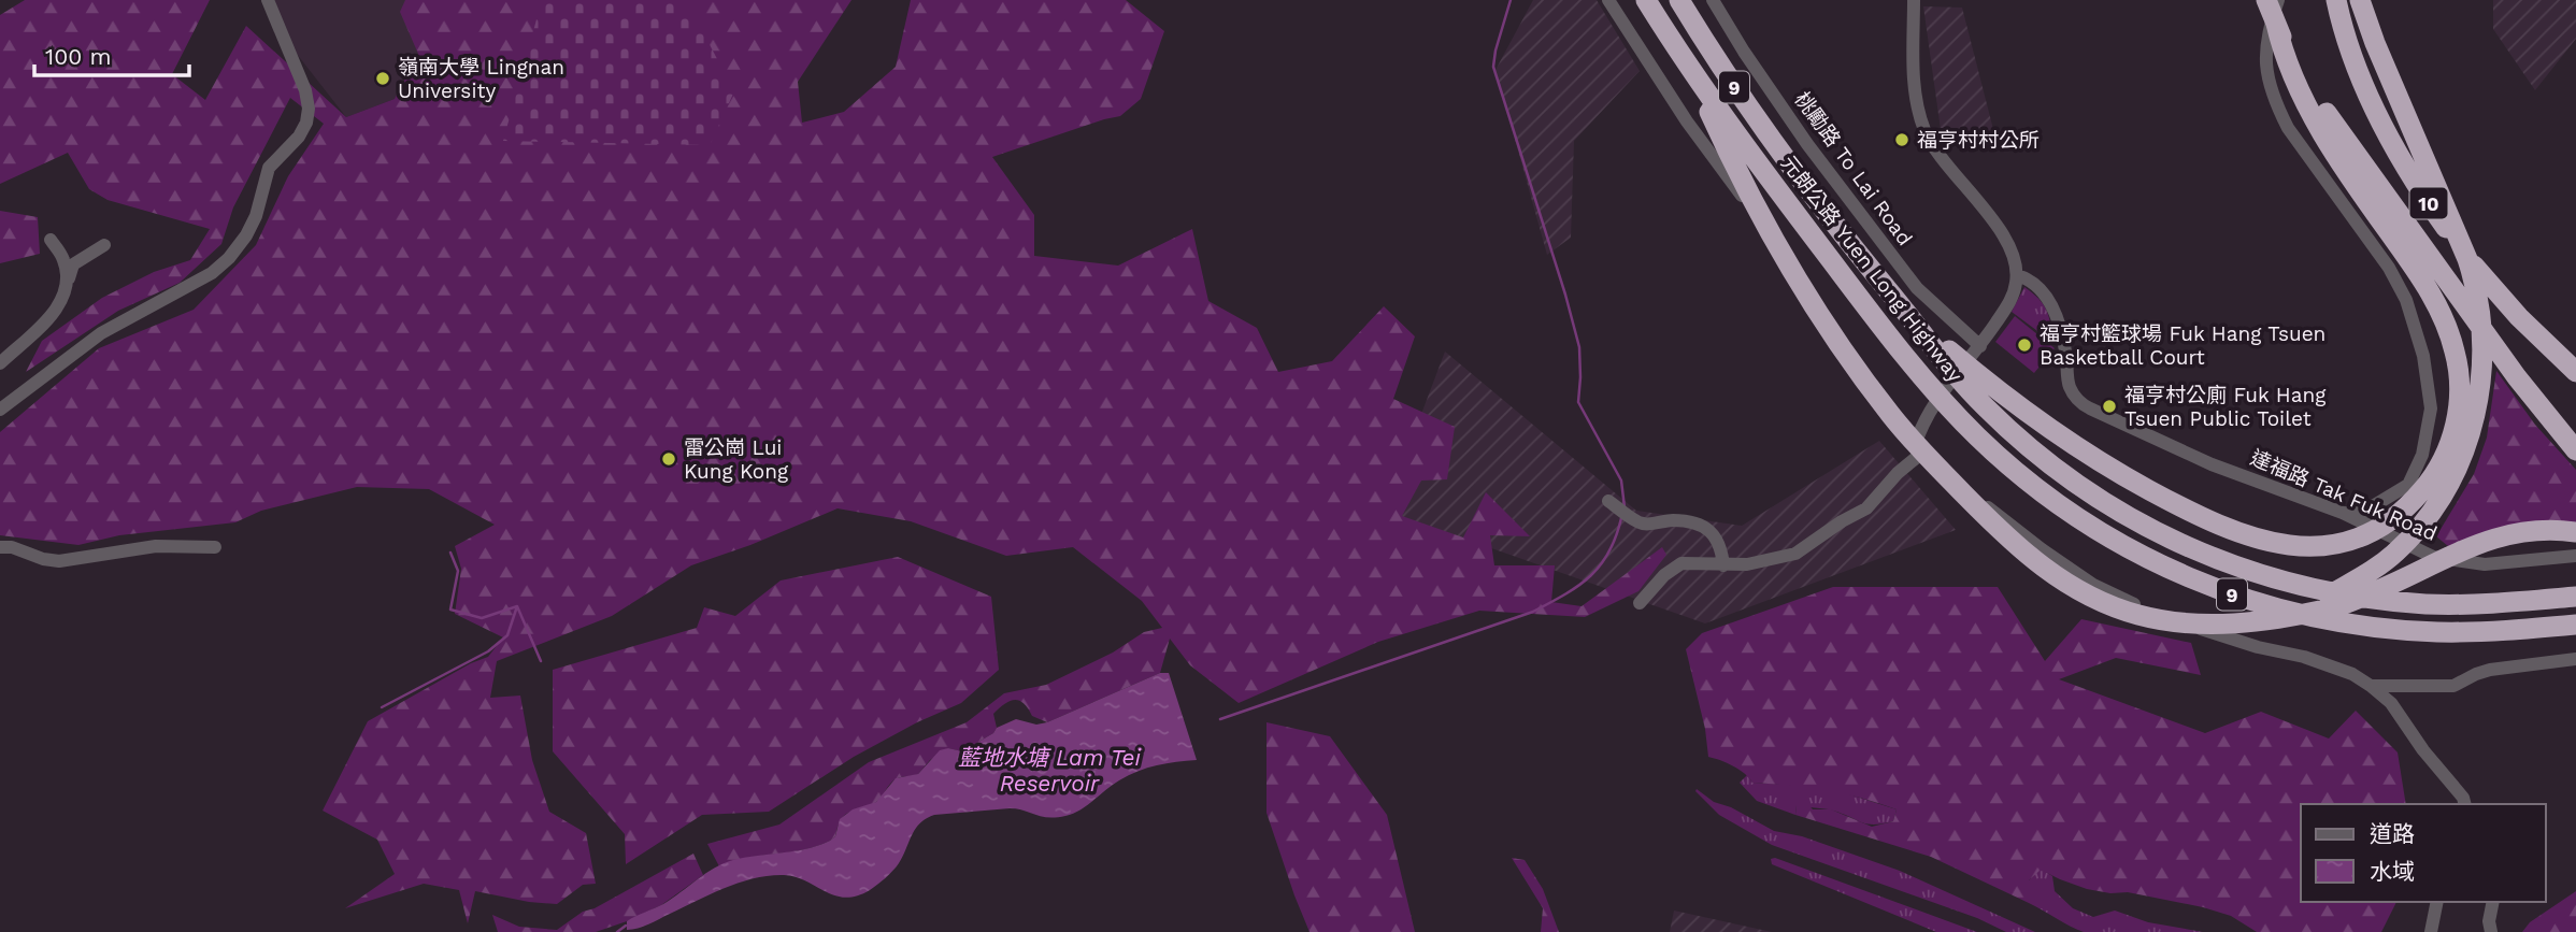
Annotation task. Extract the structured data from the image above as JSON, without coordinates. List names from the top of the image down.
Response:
{
  "streets": {
    "highway": ["9", "10", "元朗公路 Yuen Long Highway"],
    "street": ["桃勵路 To Lai Road", "達福路 Tak Fuk Road"]
  },
  "water": ["藍地水塘 Lam Tei Reservoir"],
  "places": [
    "嶺南大學 Lingnan University",
    "福亨村村公所",
    "福亨村籃球場 Fuk Hang Tsuen Basketball Court",
    "福亨村公廁 Fuk Hang Tsuen Public Toilet",
    "雷公崗 Lui Kung Kong"
  ],
  "legend": ["道路", "水域"],
  "scale_bar": "100 m"
}
